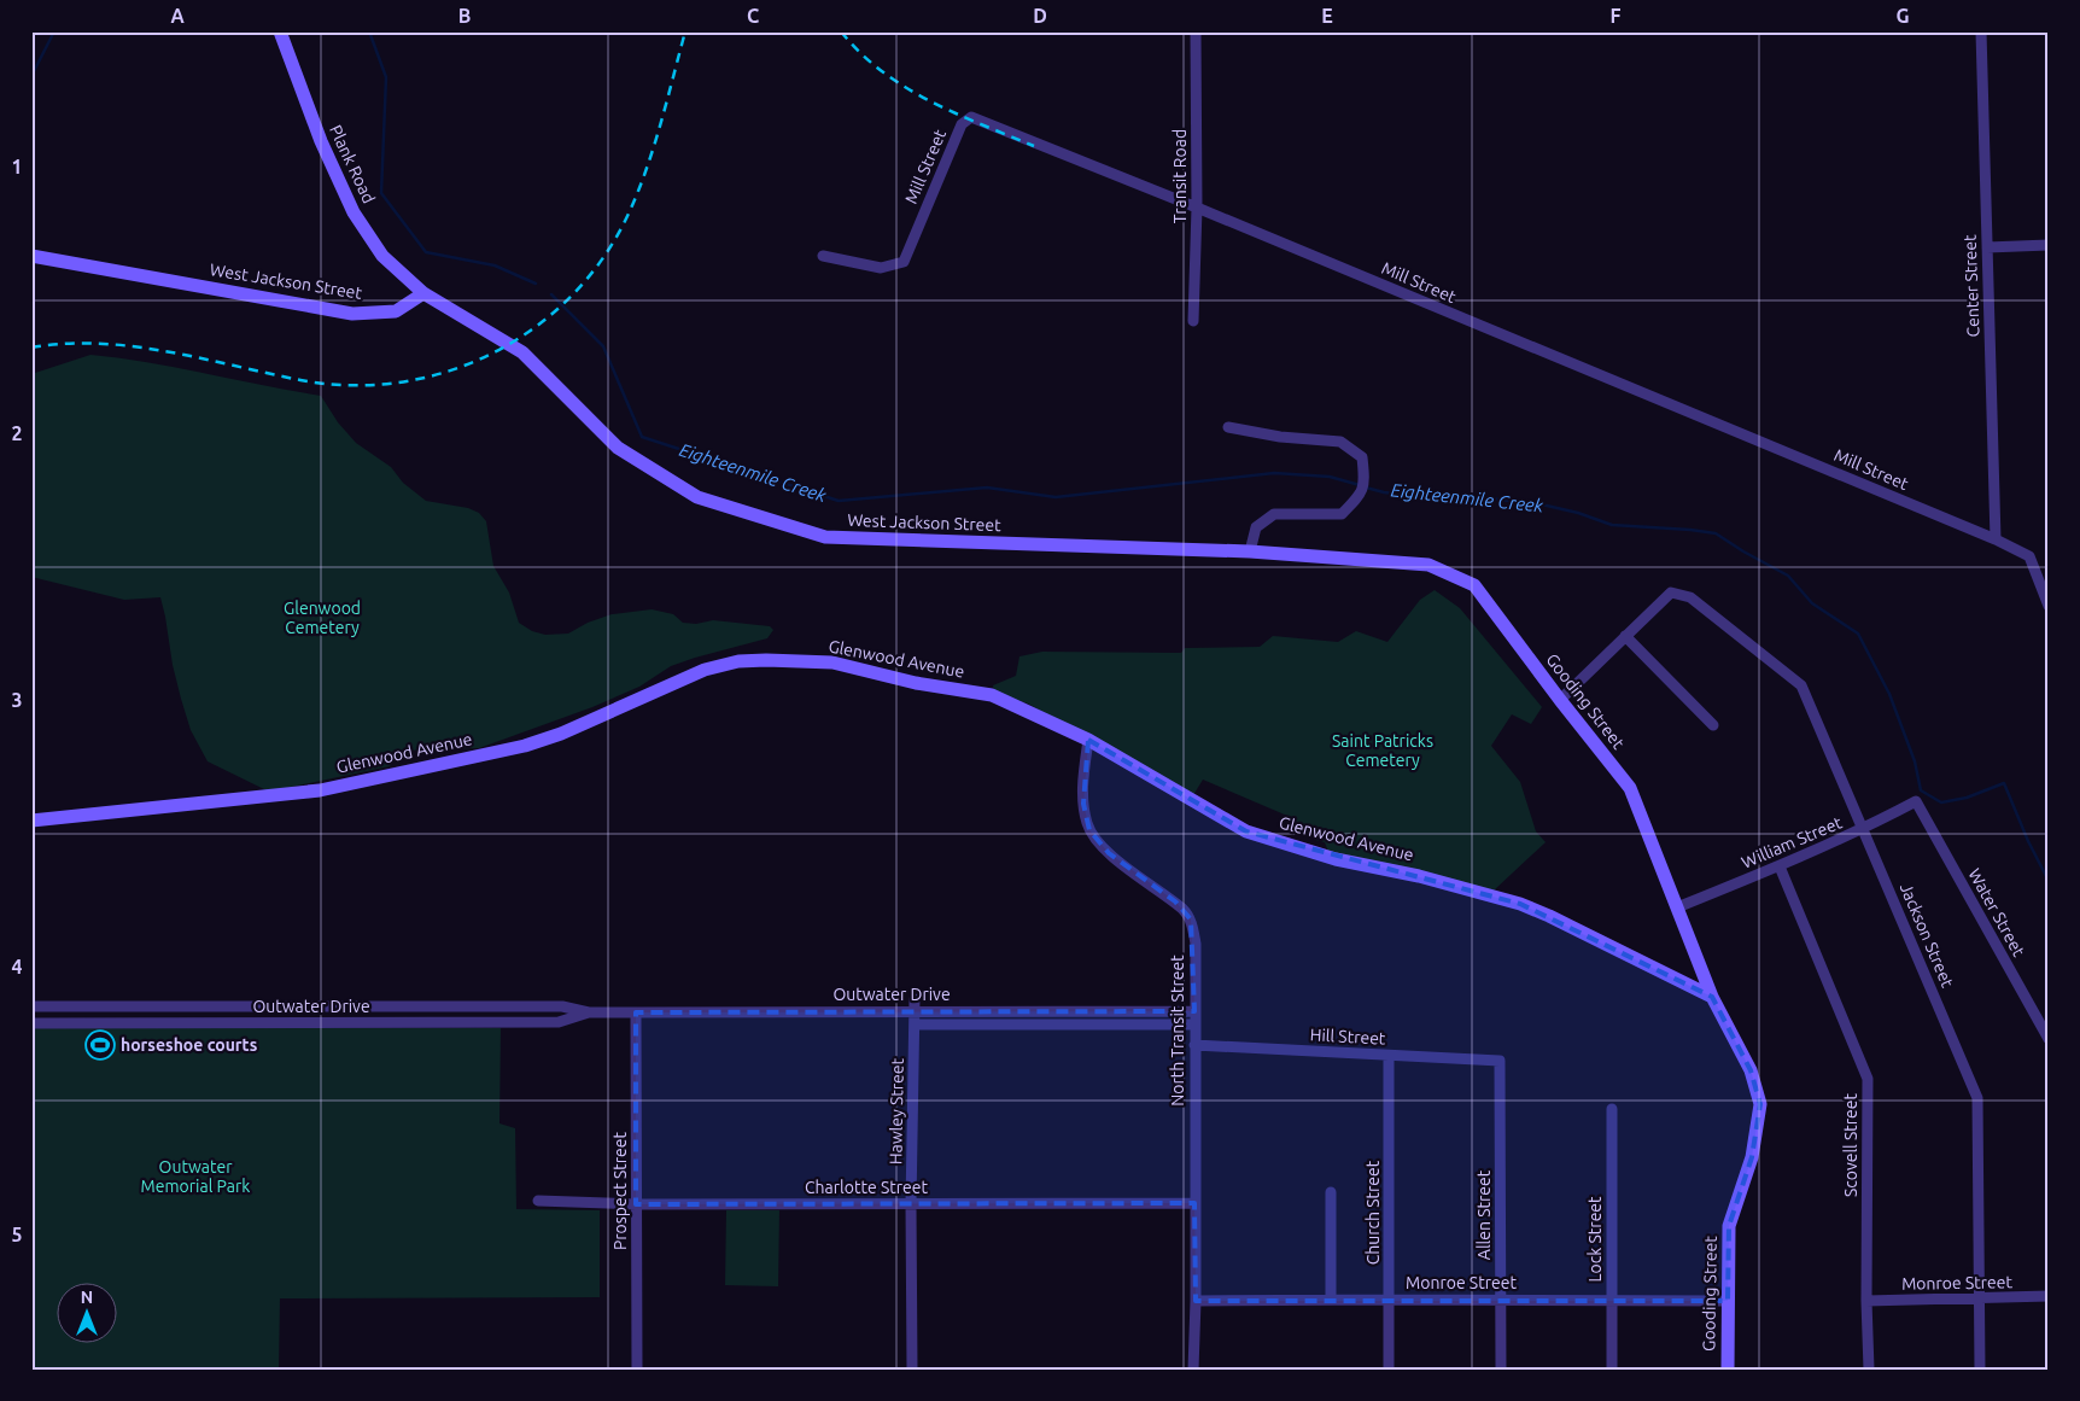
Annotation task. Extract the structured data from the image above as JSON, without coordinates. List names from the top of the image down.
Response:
{
  "streets": {
    "street": [
      "Plank Road",
      "Mill Street",
      "Transit Road",
      "West Jackson Street",
      "Center Street",
      "Glenwood Avenue",
      "Gooding Street",
      "William Street",
      "Water Street",
      "Jackson Street",
      "Outwater Drive",
      "North Transit Street",
      "Hill Street",
      "Hawley Street",
      "Scovell Street",
      "Charlotte Street",
      "Prospect Street",
      "Church Street",
      "Allen Street",
      "Lock Street",
      "Monroe Street"
    ]
  },
  "crossings": [
    ["Plank Road", "West Jackson Street"],
    ["Mill Street", "Transit Road"],
    ["Mill Street", "Center Street"],
    ["West Jackson Street", "Gooding Street"],
    ["Glenwood Avenue", "Gooding Street"],
    ["Glenwood Avenue", "North Transit Street"],
    ["Gooding Street", "William Street"],
    ["Gooding Street", "Monroe Street"],
    ["William Street", "Water Street"],
    ["William Street", "Jackson Street"],
    ["William Street", "Scovell Street"],
    ["Jackson Street", "Monroe Street"],
    ["Outwater Drive", "North Transit Street"],
    ["Outwater Drive", "Hawley Street"],
    ["Outwater Drive", "Prospect Street"],
    ["North Transit Street", "Hill Street"],
    ["North Transit Street", "Charlotte Street"],
    ["North Transit Street", "Monroe Street"],
    ["Hill Street", "Church Street"],
    ["Hill Street", "Allen Street"],
    ["Hawley Street", "Charlotte Street"],
    ["Scovell Street", "Monroe Street"],
    ["Charlotte Street", "Prospect Street"],
    ["Church Street", "Monroe Street"],
    ["Allen Street", "Monroe Street"],
    ["Lock Street", "Monroe Street"]
  ],
  "water": ["Eighteenmile Creek"],
  "parks": ["Glenwood Cemetery", "Saint Patricks Cemetery", "Outwater Memorial Park"],
  "places": {
    "sports": ["horseshoe courts"]
  },
  "north": "top",
  "grid": {
    "columns": [
      "A",
      "B",
      "C",
      "D",
      "E",
      "F",
      "G"
    ],
    "rows": [
      "1",
      "2",
      "3",
      "4",
      "5"
    ]
  }
}
